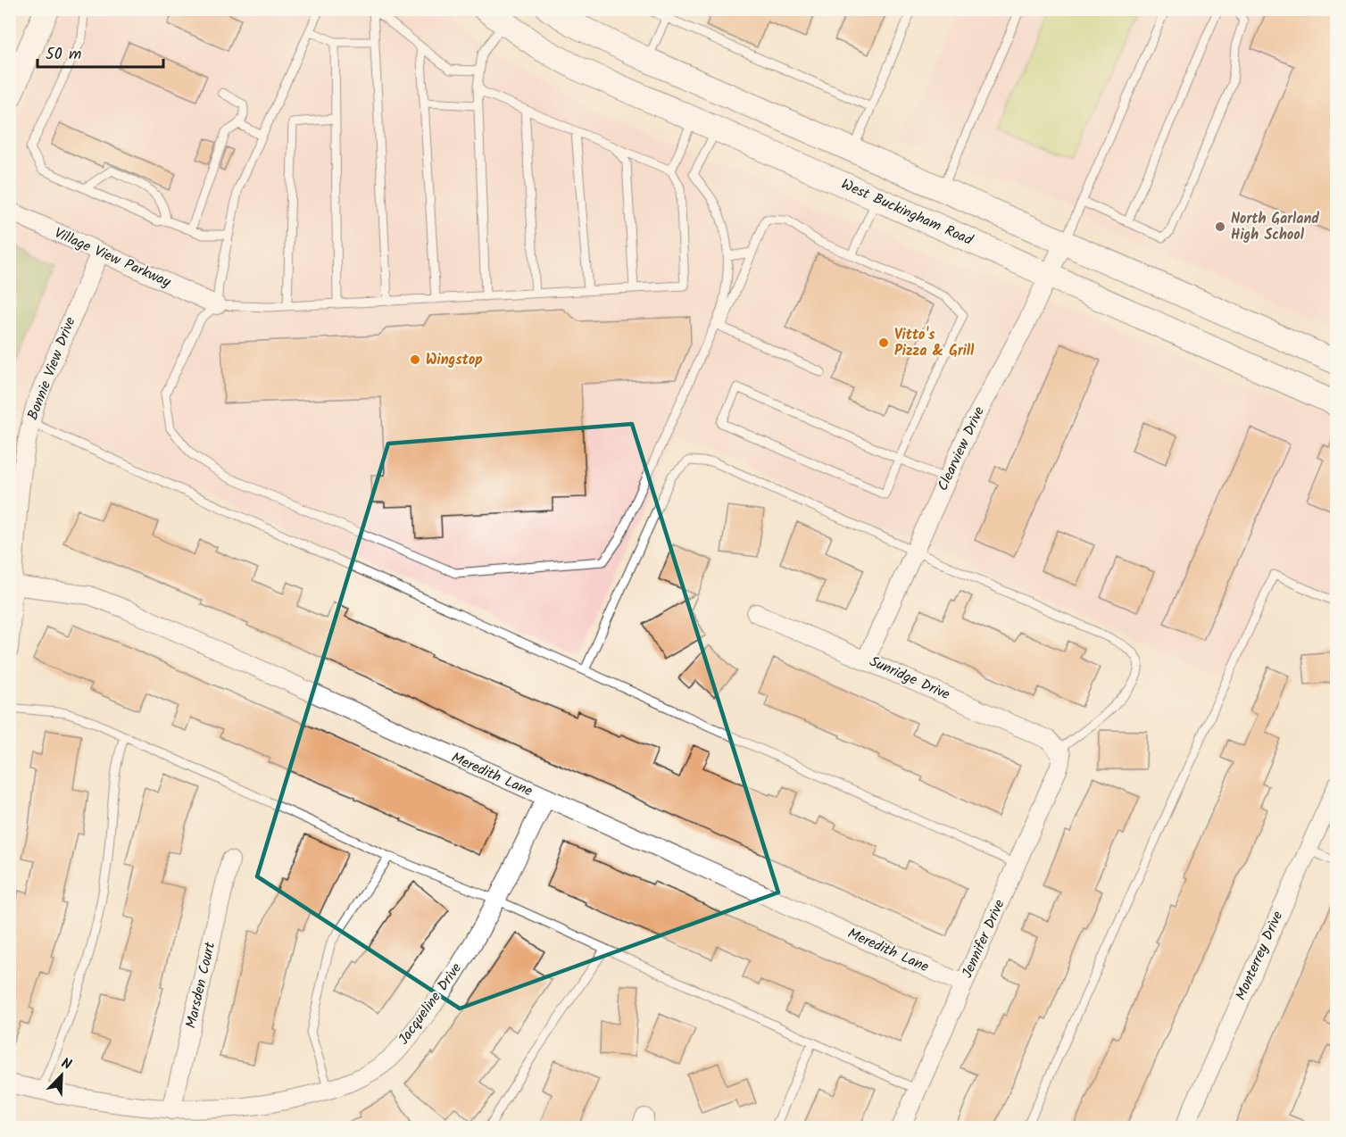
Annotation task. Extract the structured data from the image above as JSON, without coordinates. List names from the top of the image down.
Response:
{
  "streets": {
    "main road": ["West Buckingham Road"],
    "street": [
      "Village View Parkway",
      "Bonnie View Drive",
      "Clearview Drive",
      "Sunridge Drive",
      "Meredith Lane",
      "Jennifer Drive",
      "Monterrey Drive",
      "Marsden Court",
      "Jacqueline Drive"
    ]
  },
  "crossings": [
    ["West Buckingham Road", "Clearview Drive"],
    ["Village View Parkway", "Bonnie View Drive"],
    ["Bonnie View Drive", "Meredith Lane"],
    ["Clearview Drive", "Sunridge Drive"],
    ["Sunridge Drive", "Jennifer Drive"],
    ["Meredith Lane", "Jennifer Drive"],
    ["Meredith Lane", "Jacqueline Drive"],
    ["Marsden Court", "Jacqueline Drive"]
  ],
  "places": ["North Garland High School", "Vitto's Pizza & Grill", "Wingstop"],
  "scale_bar": "50 m",
  "north": "top right"
}
